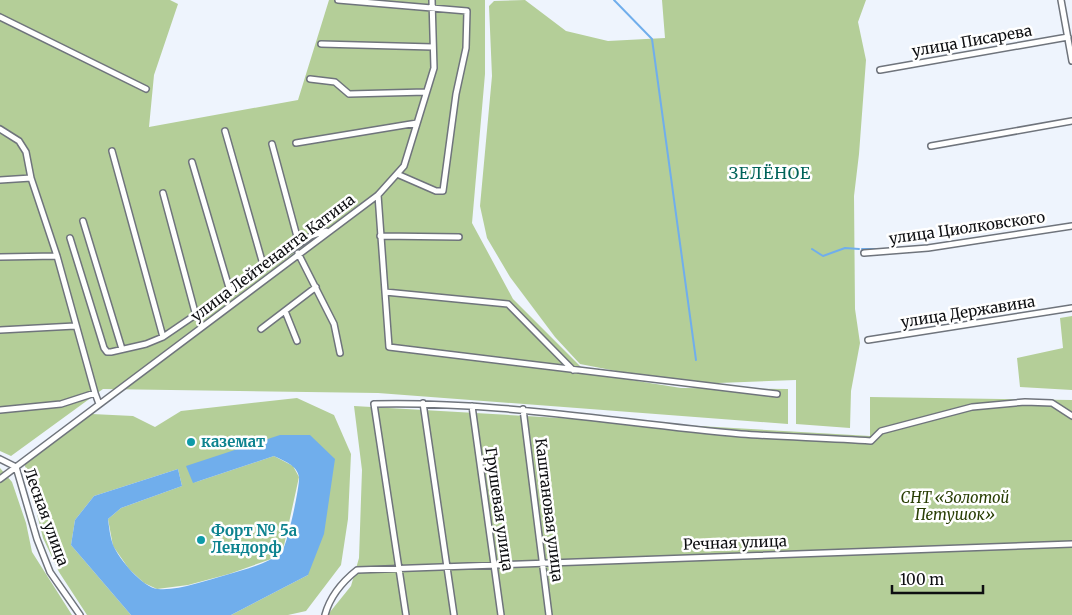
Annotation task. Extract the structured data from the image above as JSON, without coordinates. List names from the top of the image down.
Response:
{
  "streets": {
    "street": [
      "улица Писарева",
      "улица Циолковского",
      "улица Лейтенанта Катина",
      "улица Державина",
      "Грушевая улица",
      "Каштановая улица",
      "Лесная улица",
      "Речная улица"
    ]
  },
  "crossings": [
    ["улица Лейтенанта Катина", "Лесная улица"],
    ["Грушевая улица", "Речная улица"],
    ["Каштановая улица", "Речная улица"]
  ],
  "districts": ["ЗЕЛЁНОЕ"],
  "parks": ["СНТ «Золотой Петушок»"],
  "places": ["каземат", "Форт № 5а Лендорф"],
  "scale_bar": "100 m"
}
